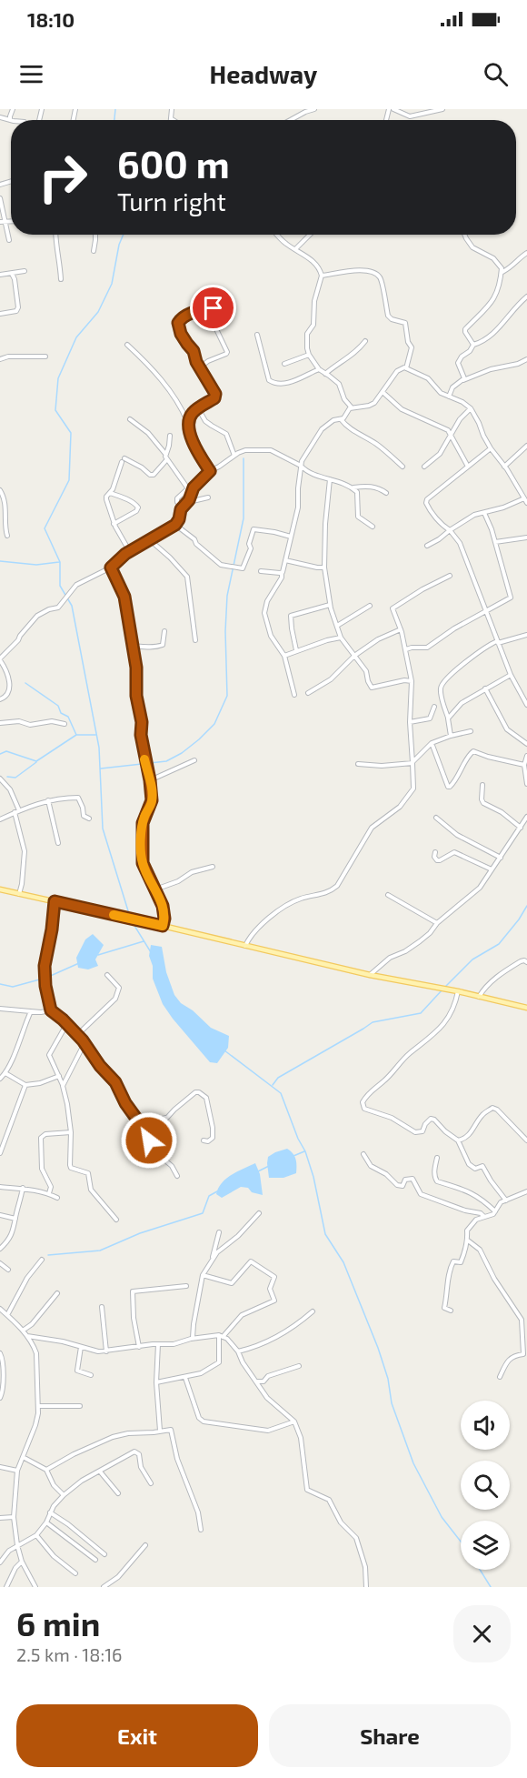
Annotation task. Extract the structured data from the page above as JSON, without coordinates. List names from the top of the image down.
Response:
{
  "page": {
    "status": "18:10",
    "header": "Headway",
    "turn": ["600 m", "Turn right"],
    "heading": ["6 min", "2.5 km · 18:16"],
    "buttons": ["Exit", "Share"]
  }
}
